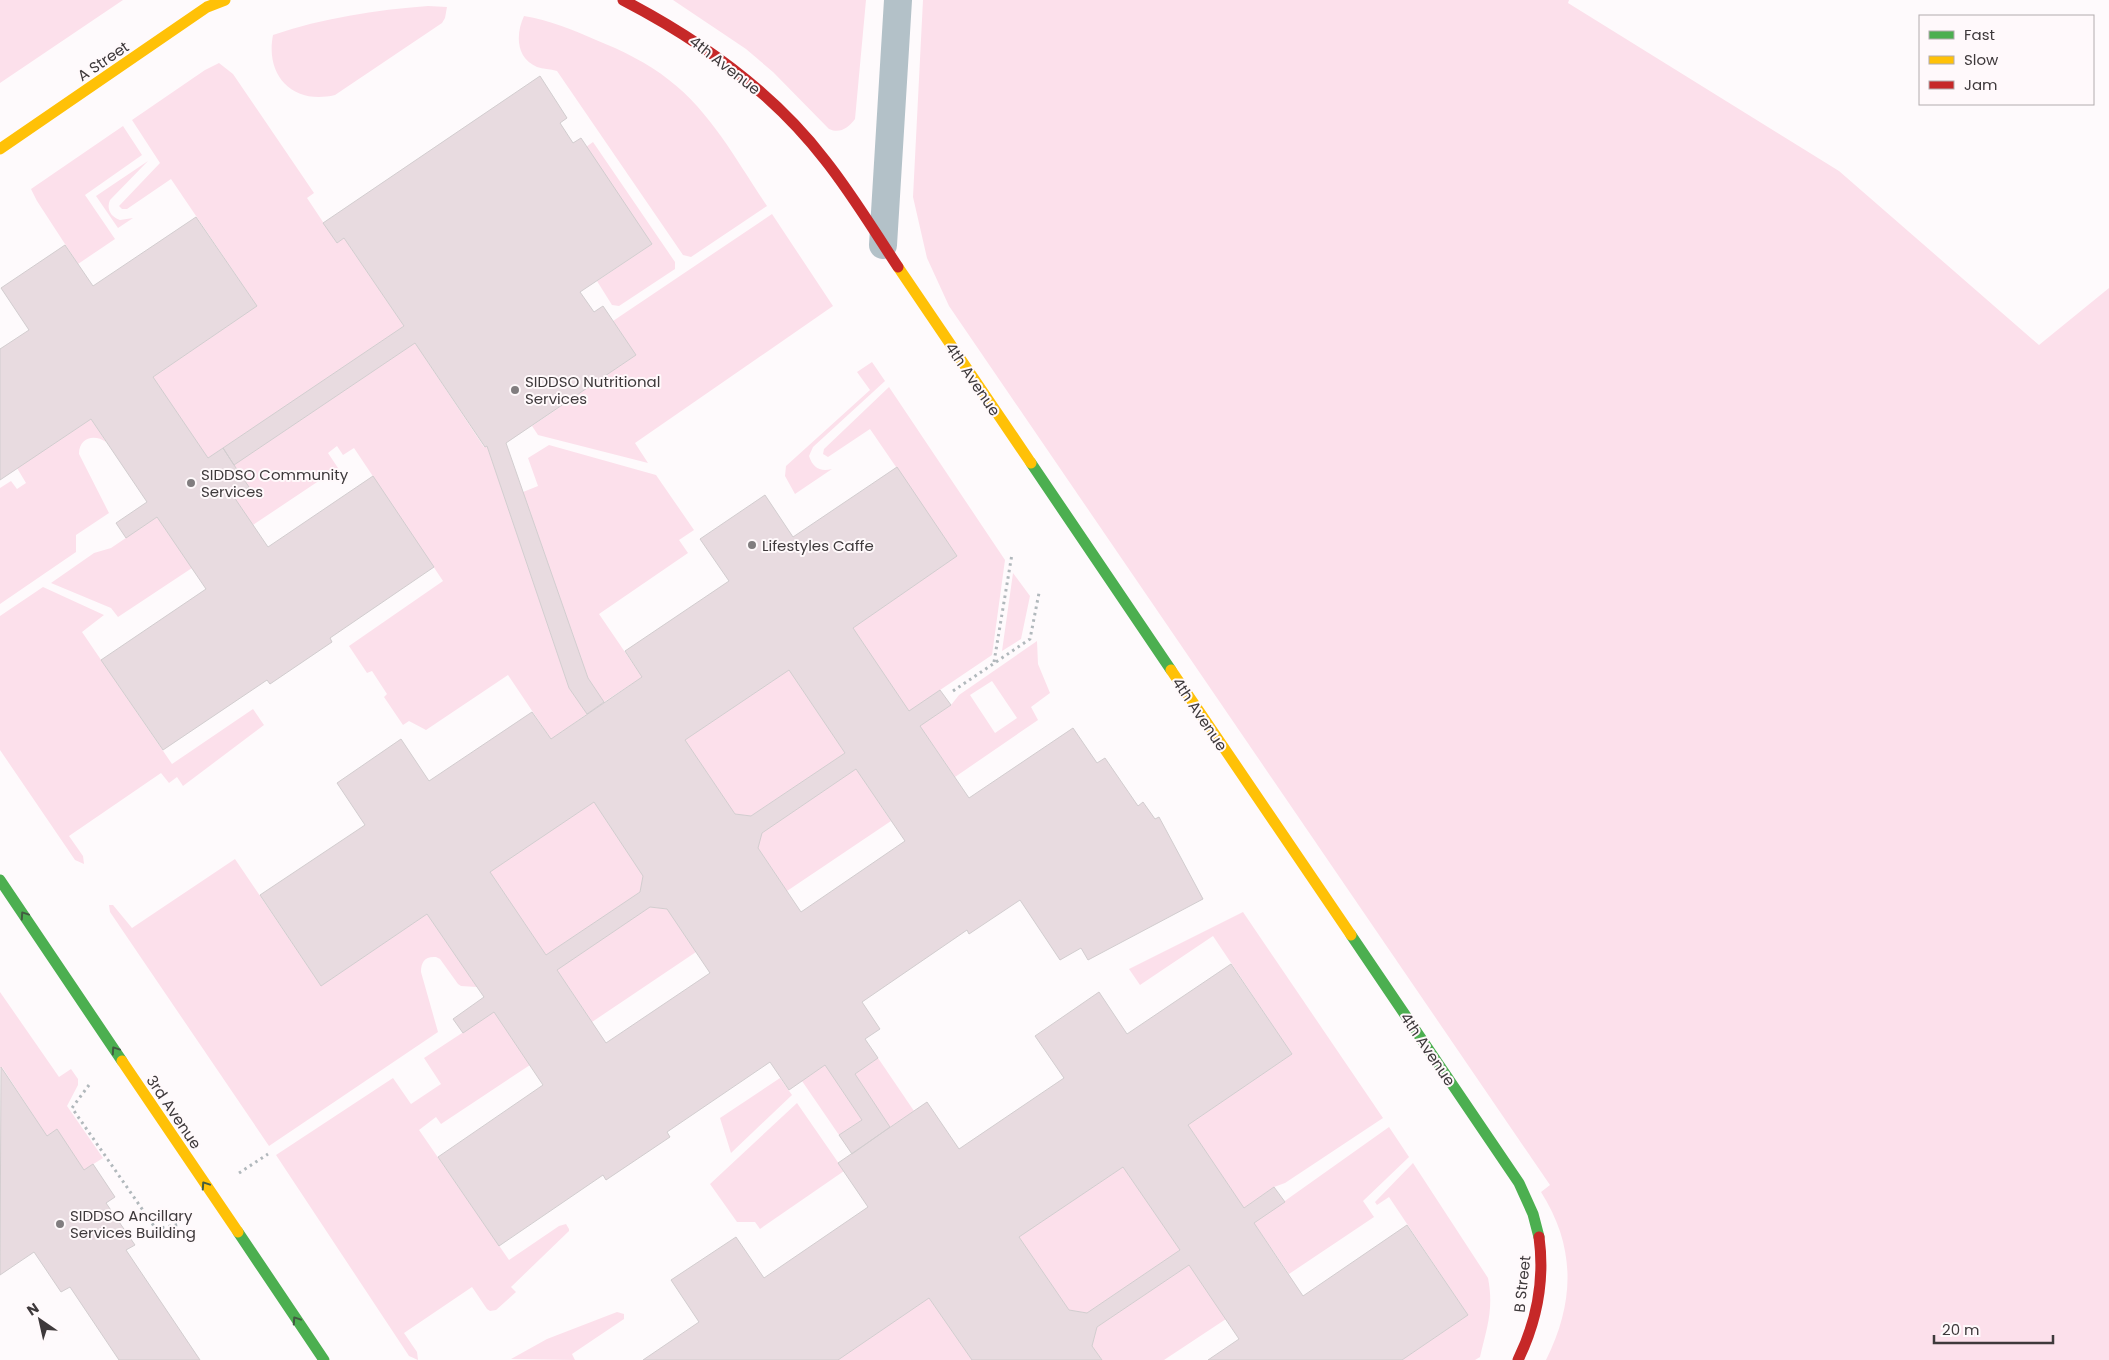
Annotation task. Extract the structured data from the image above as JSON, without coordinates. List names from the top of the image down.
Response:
{
  "streets": {
    "street": [
      "A Street",
      "4th Avenue",
      "3rd Avenue",
      "B Street"
    ]
  },
  "crossings": [
    ["4th Avenue", "B Street"]
  ],
  "one_way": ["3rd Avenue"],
  "places": [
    "SIDDSO Nutritional Services",
    "SIDDSO Community Services",
    "Lifestyles Caffe",
    "SIDDSO Ancillary Services Building"
  ],
  "legend": ["Fast", "Slow", "Jam"],
  "scale_bar": "20 m",
  "north": "top left"
}
